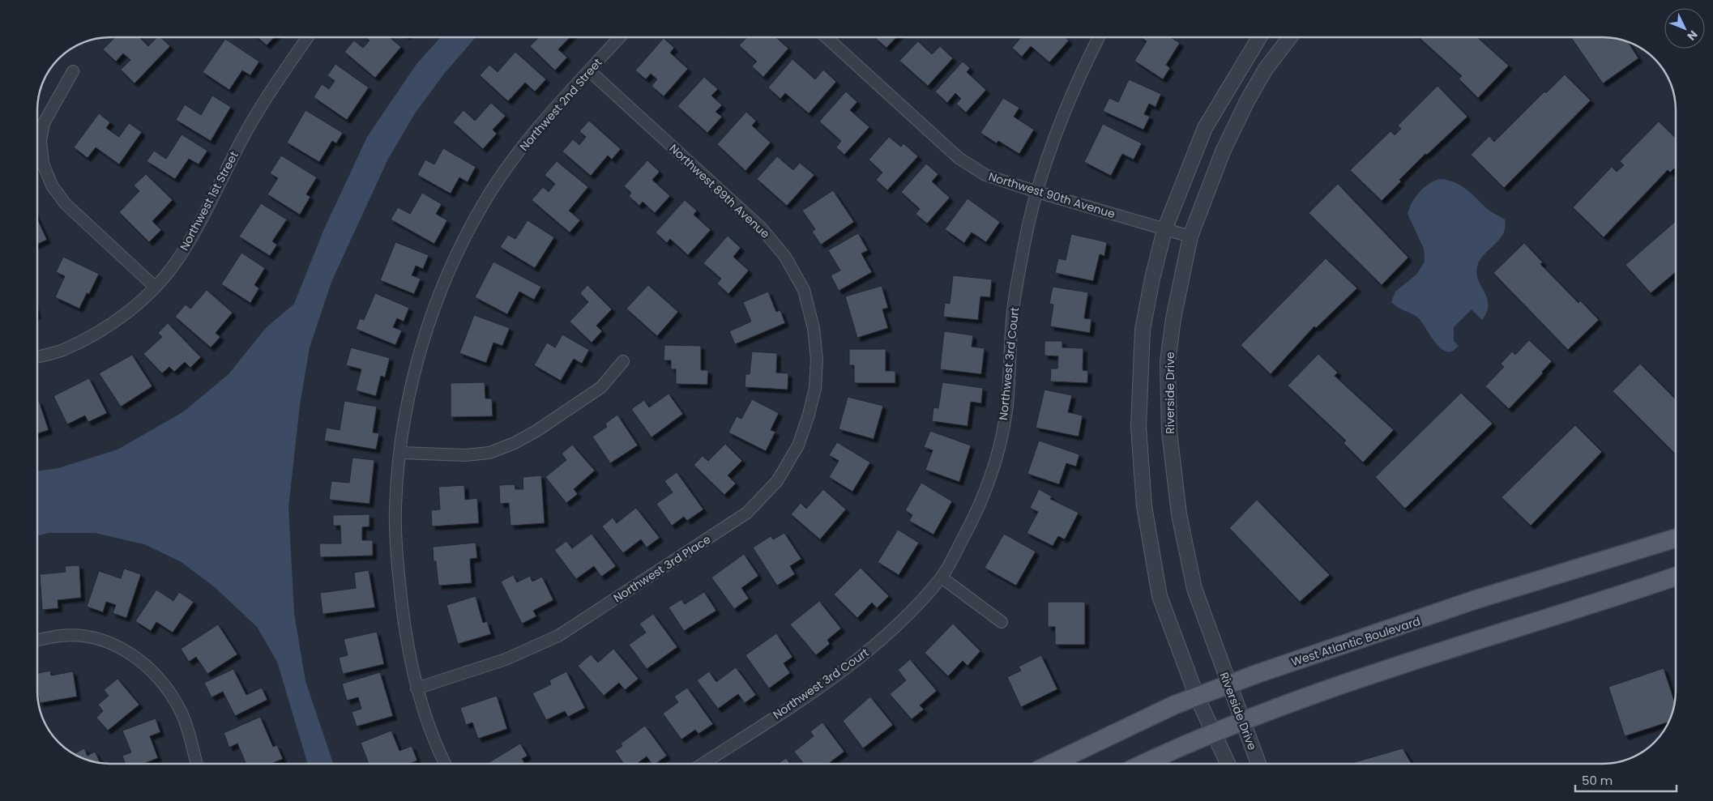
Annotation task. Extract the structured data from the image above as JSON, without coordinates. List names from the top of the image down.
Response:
{
  "streets": {
    "main road": ["West Atlantic Boulevard"],
    "street": [
      "Northwest 2nd Street",
      "Northwest 89th Avenue",
      "Northwest 90th Avenue",
      "Northwest 1st Street",
      "Northwest 3rd Court",
      "Riverside Drive",
      "Northwest 3rd Place"
    ]
  },
  "crossings": [
    ["Northwest 2nd Street", "Northwest 89th Avenue"],
    ["Northwest 2nd Street", "Northwest 3rd Place"],
    ["Northwest 89th Avenue", "Northwest 3rd Place"],
    ["Northwest 90th Avenue", "Northwest 3rd Court"],
    ["Northwest 90th Avenue", "Riverside Drive"],
    ["Riverside Drive", "West Atlantic Boulevard"]
  ],
  "scale_bar": "50 m",
  "north": "bottom right"
}
